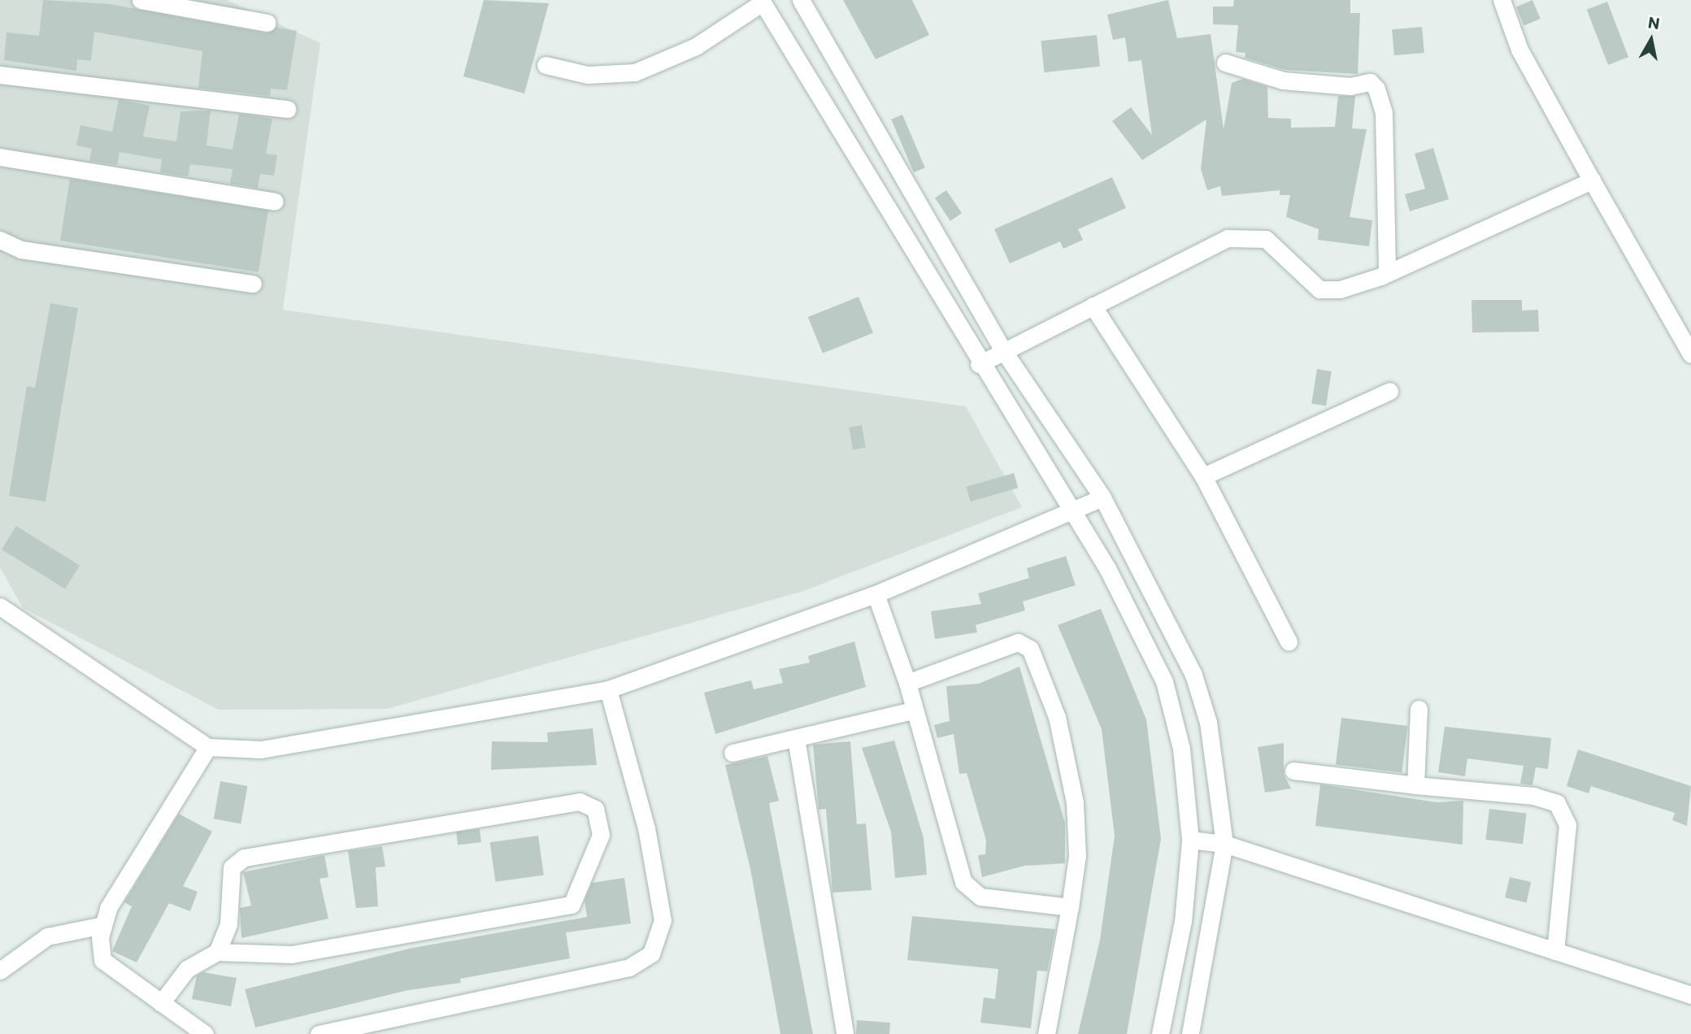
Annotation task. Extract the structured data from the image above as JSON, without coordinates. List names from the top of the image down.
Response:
{
  "north": "top"
}
